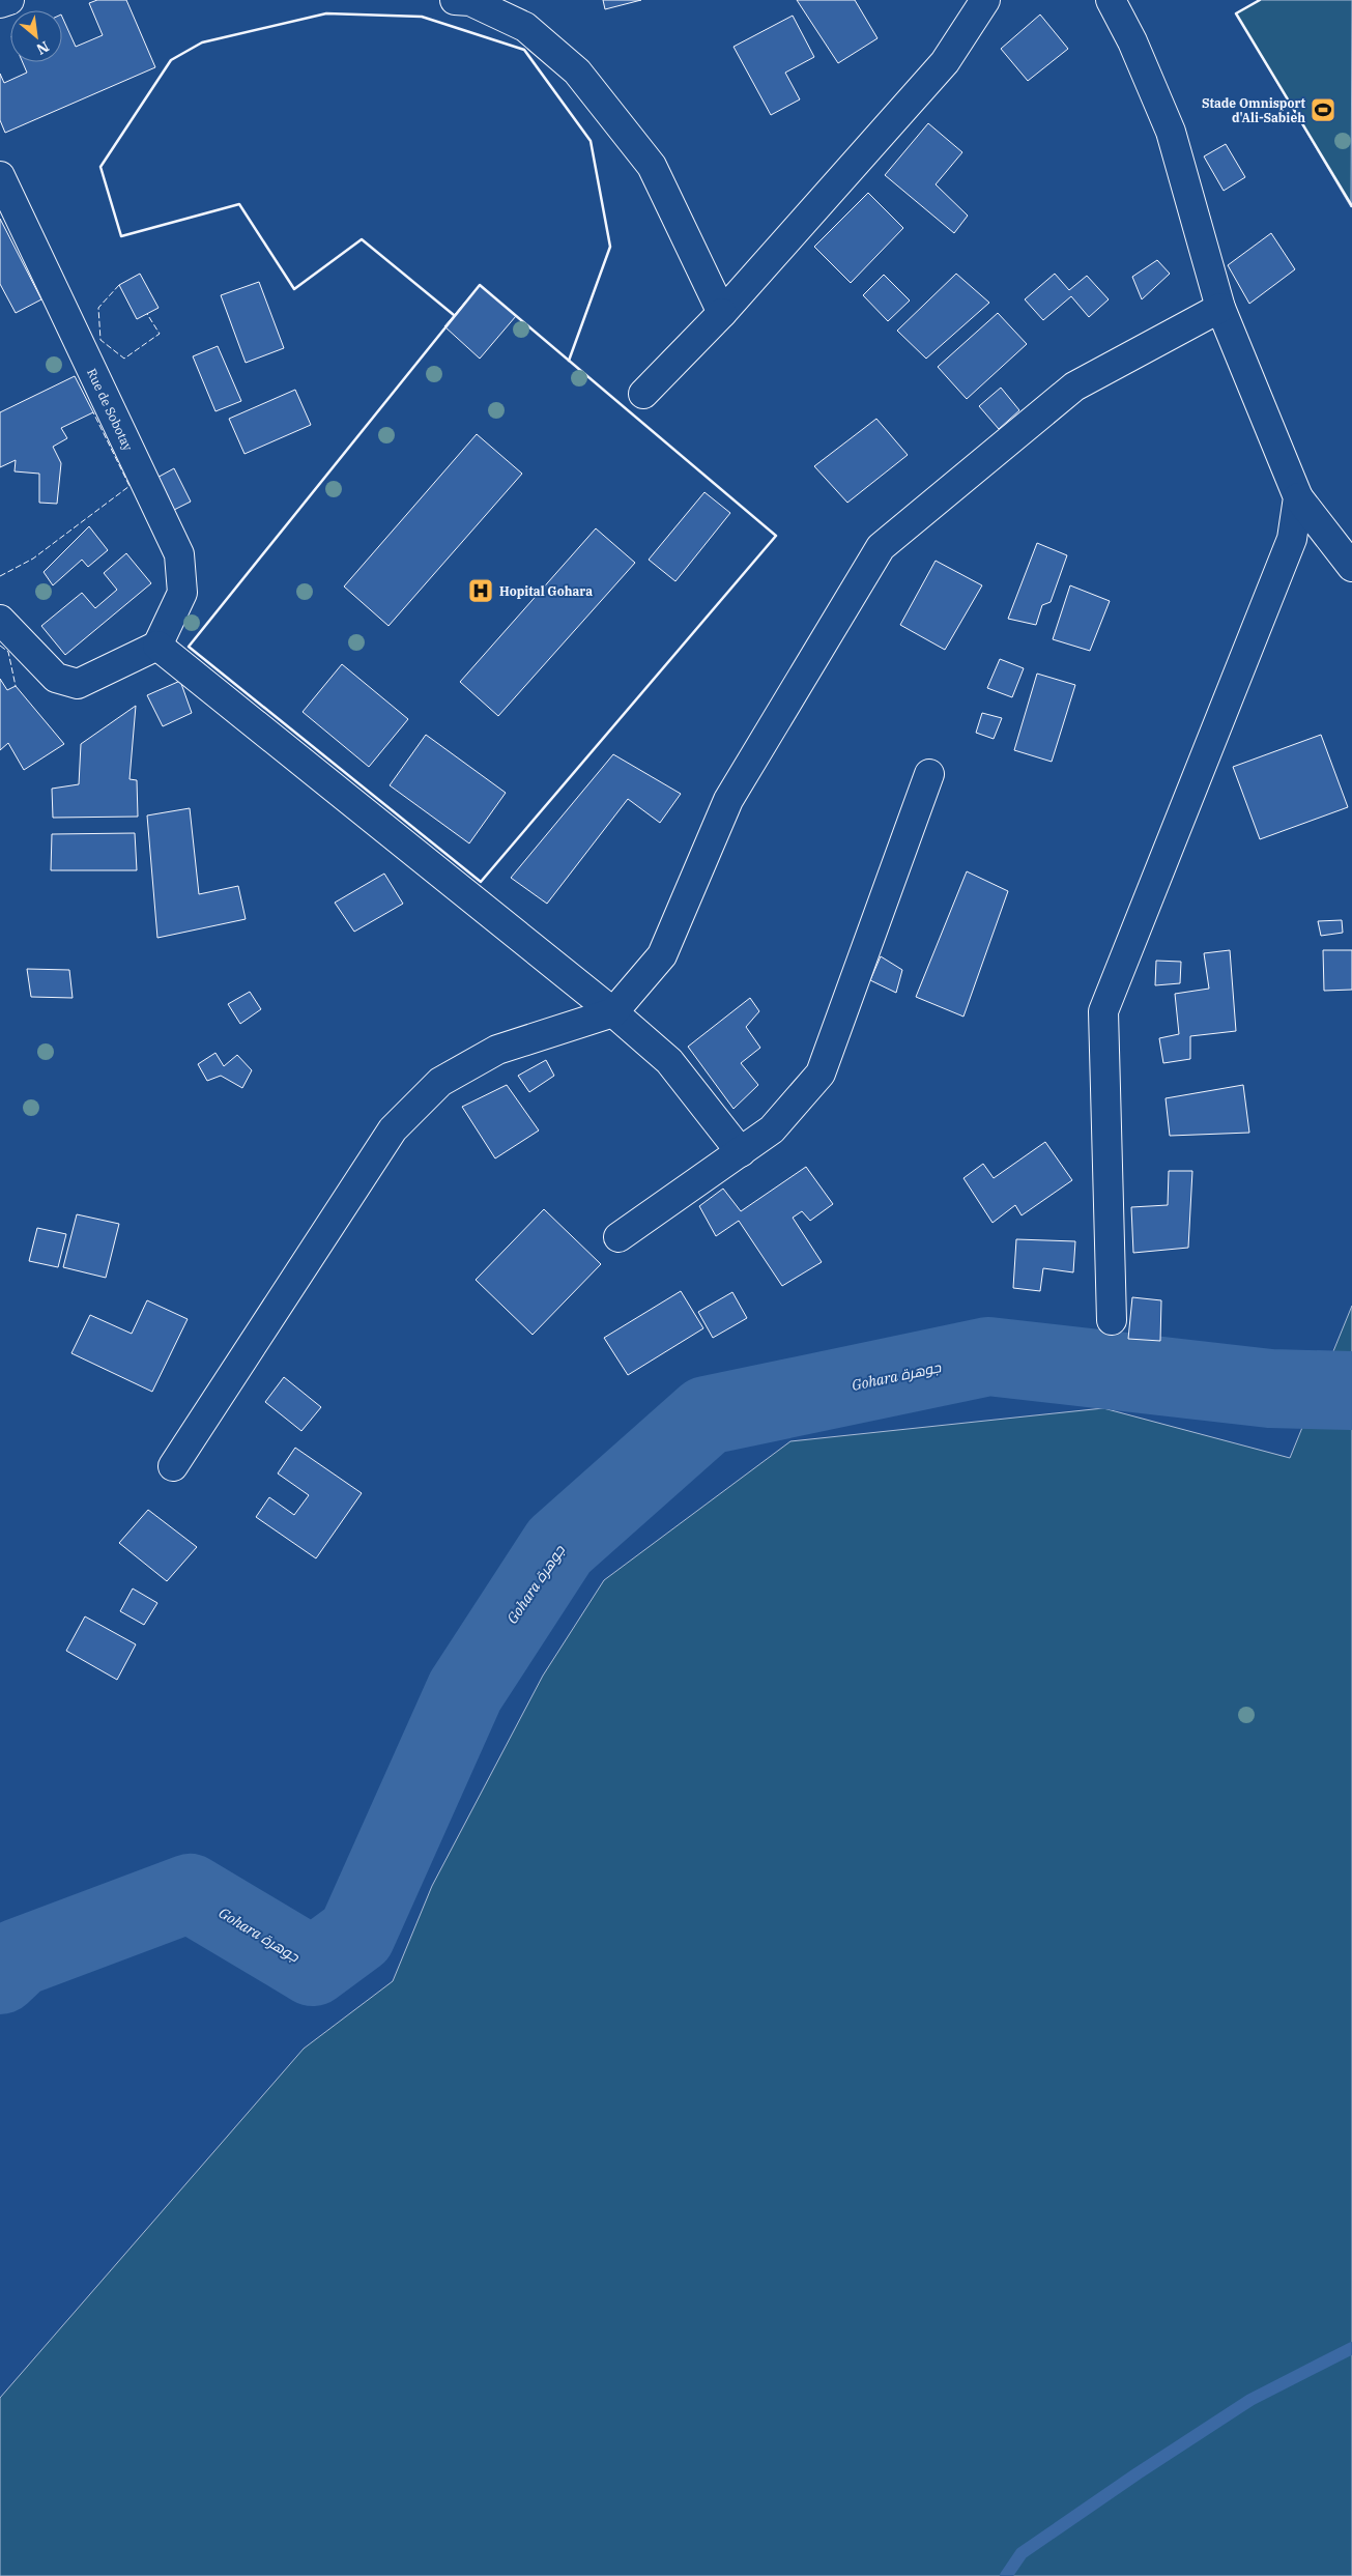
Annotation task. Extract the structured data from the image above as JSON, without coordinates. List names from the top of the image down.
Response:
{
  "streets": {
    "street": ["Rue de Sobotay"]
  },
  "water": ["Gohara جوهرة"],
  "places": {
    "sports": ["Stade Omnisport d'Ali-Sabieh"],
    "hospital": ["Hopital Gohara"]
  },
  "north": "bottom right"
}
